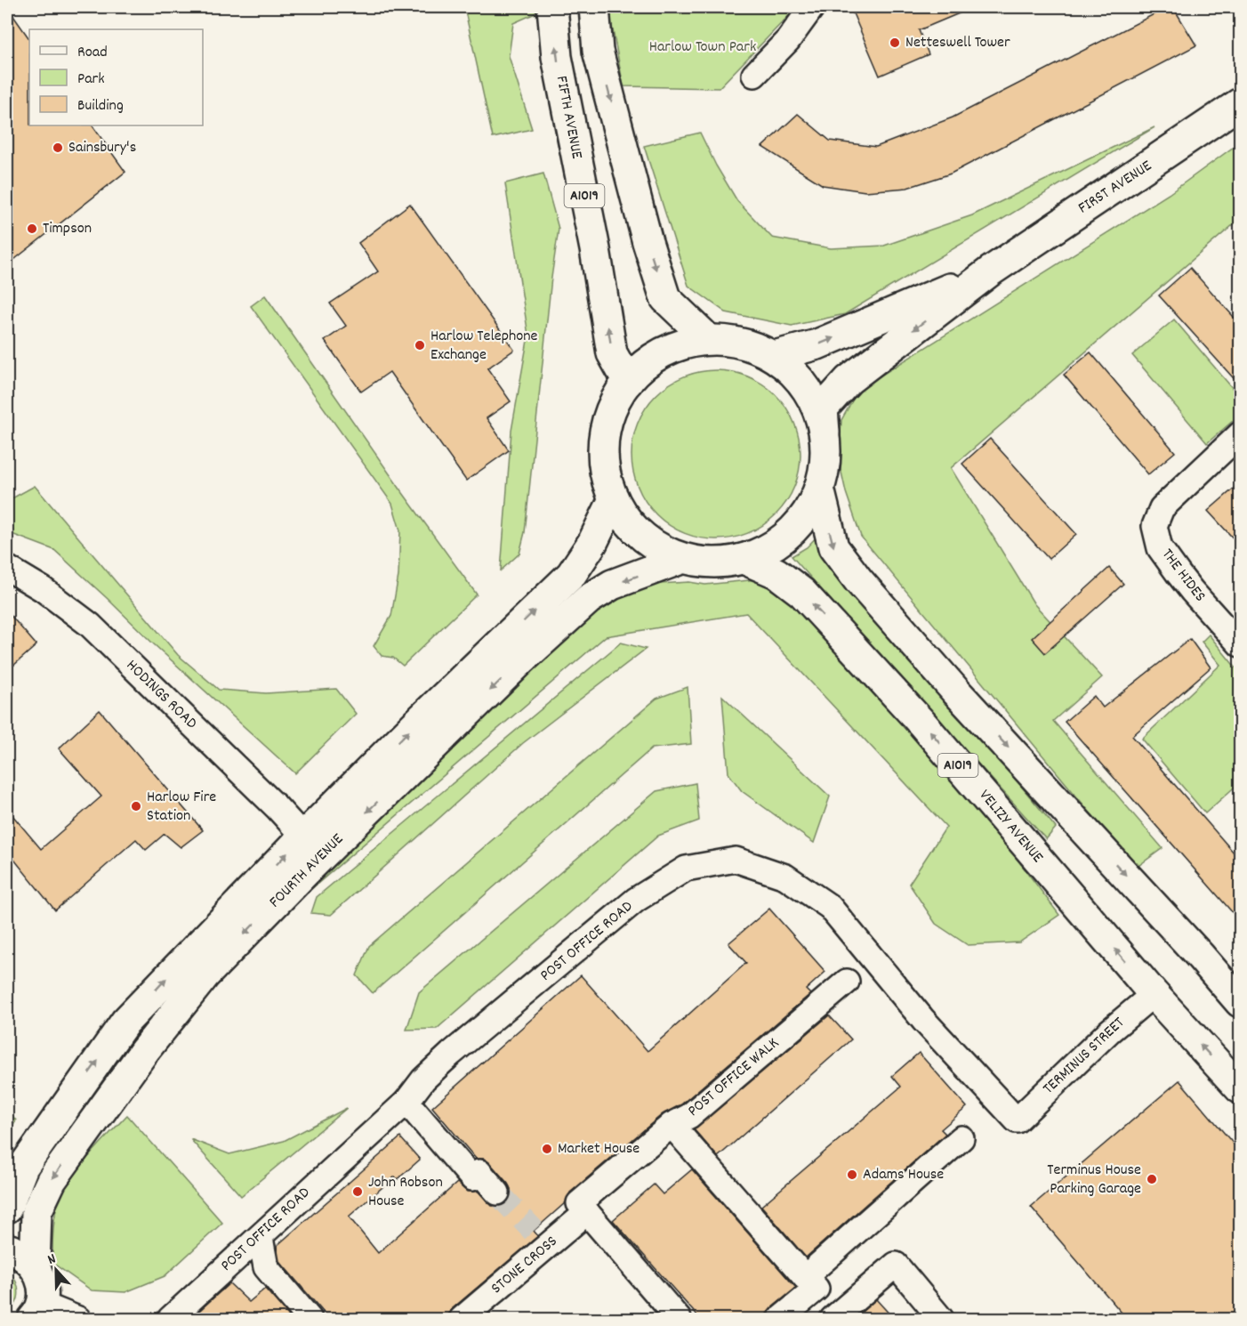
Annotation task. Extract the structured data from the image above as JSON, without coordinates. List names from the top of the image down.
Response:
{
  "streets": {
    "main road": [
      "FIFTH AVENUE",
      "FIRST AVENUE",
      "A1019",
      "VELIZY AVENUE",
      "FOURTH AVENUE"
    ],
    "street": [
      "THE HIDES",
      "HODINGS ROAD",
      "POST OFFICE ROAD",
      "TERMINUS STREET",
      "POST OFFICE WALK",
      "STONE CROSS"
    ]
  },
  "crossings": [
    ["HODINGS ROAD", "FOURTH AVENUE"],
    ["VELIZY AVENUE", "TERMINUS STREET"],
    ["POST OFFICE ROAD", "TERMINUS STREET"],
    ["POST OFFICE WALK", "STONE CROSS"]
  ],
  "parks": ["Harlow Town Park"],
  "places": [
    "Netteswell Tower",
    "Sainsbury's",
    "Timpson",
    "Harlow Telephone Exchange",
    "Harlow Fire Station",
    "Market House",
    "Adams House",
    "Terminus House Parking Garage",
    "John Robson House"
  ],
  "legend": ["Road", "Park", "Building"],
  "north": "top"
}
